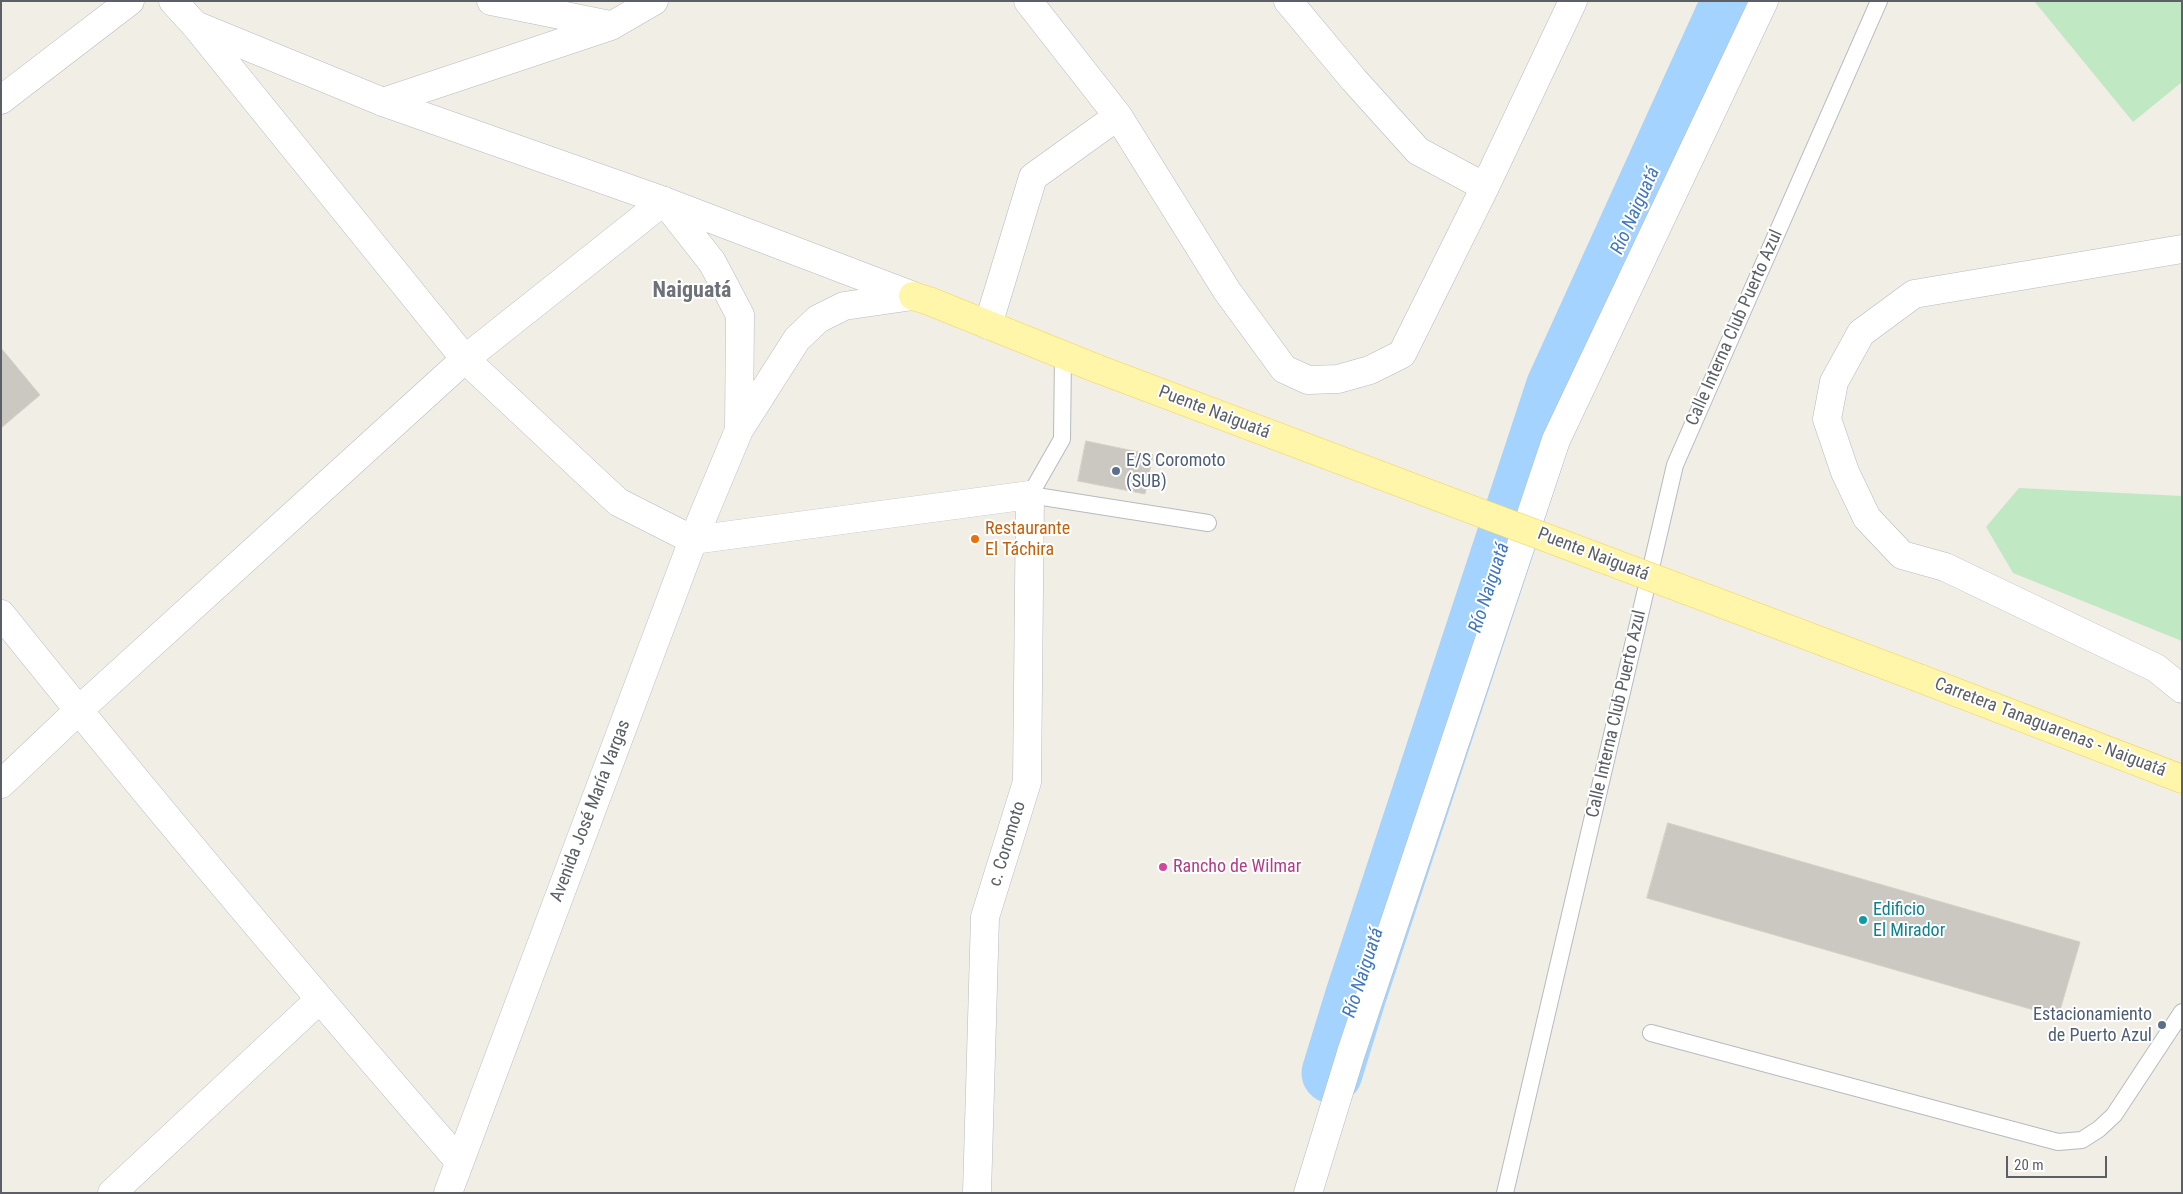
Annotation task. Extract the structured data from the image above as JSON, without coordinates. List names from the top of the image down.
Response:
{
  "streets": {
    "main road": ["Puente Naiguatá", "Carretera Tanaguarenas - Naiguatá"],
    "street": ["Avenida José María Vargas", "c. Coromoto"],
    "lane": ["Calle Interna Club Puerto Azul"]
  },
  "crossings": [
    ["Puente Naiguatá", "Carretera Tanaguarenas - Naiguatá"],
    ["Puente Naiguatá", "Avenida José María Vargas"]
  ],
  "districts": ["Naiguatá"],
  "water": ["Río Naiguatá"],
  "places": [
    "E/S Coromoto (SUB)",
    "Restaurante El Táchira",
    "Rancho de Wilmar",
    "Edificio El Mirador",
    "Estacionamiento de Puerto Azul"
  ],
  "scale_bar": "20 m"
}
